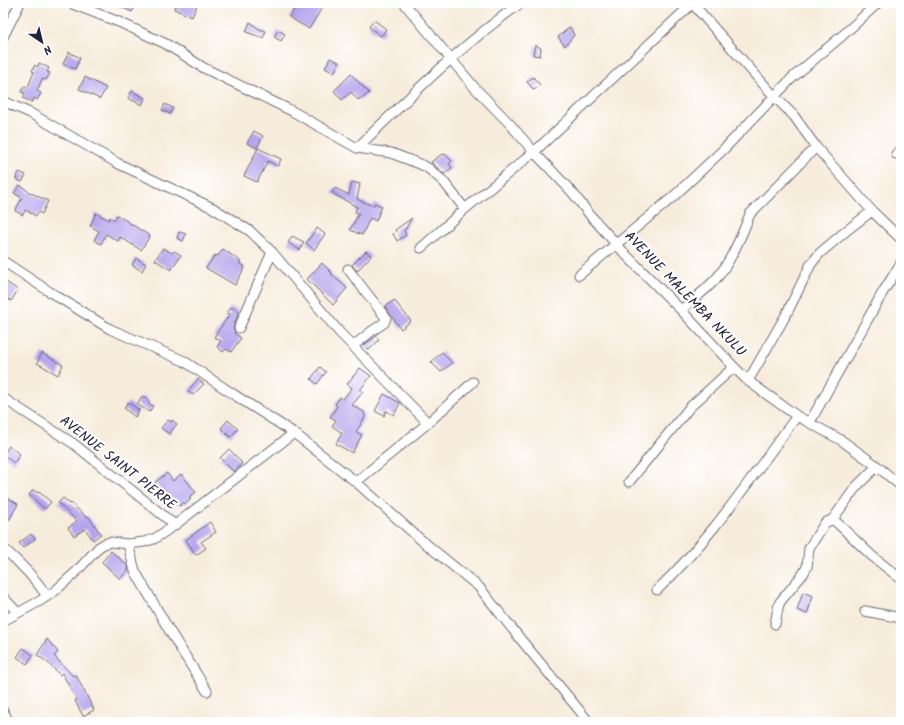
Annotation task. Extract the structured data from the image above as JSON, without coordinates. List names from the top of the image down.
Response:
{
  "streets": {
    "street": ["AVENUE MALEMBA NKULU", "AVENUE SAINT PIERRE"]
  },
  "north": "bottom right"
}
